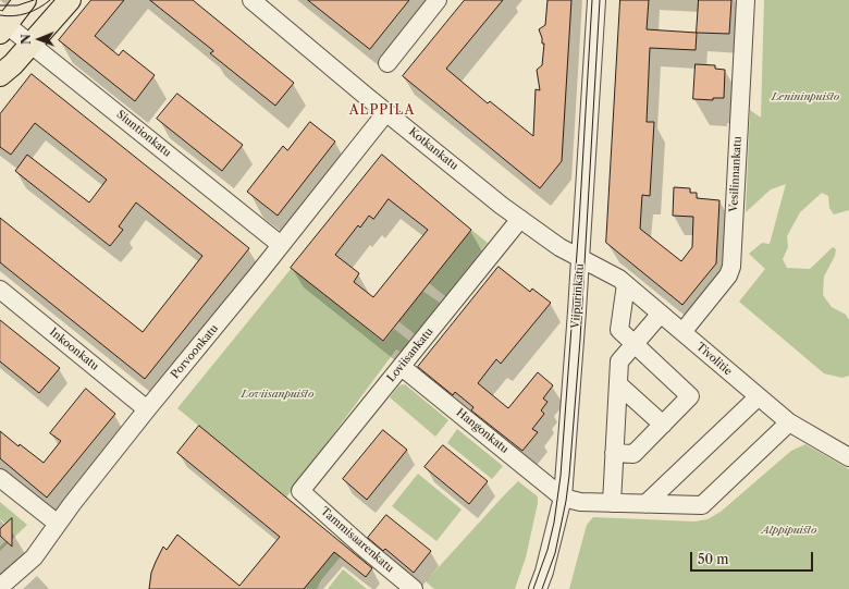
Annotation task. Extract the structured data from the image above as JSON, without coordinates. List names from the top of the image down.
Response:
{
  "streets": {
    "street": [
      "Siuntionkatu",
      "Kotkankatu",
      "Vesilinnankatu",
      "Viipurinkatu",
      "Inkoonkatu",
      "Porvoonkatu",
      "Loviisankatu",
      "Tivolitie",
      "Hangonkatu",
      "Tammisaarenkatu"
    ]
  },
  "crossings": [
    ["Siuntionkatu", "Porvoonkatu"],
    ["Kotkankatu", "Viipurinkatu"],
    ["Kotkankatu", "Porvoonkatu"],
    ["Kotkankatu", "Loviisankatu"],
    ["Kotkankatu", "Tivolitie"],
    ["Vesilinnankatu", "Tivolitie"],
    ["Viipurinkatu", "Tivolitie"],
    ["Viipurinkatu", "Hangonkatu"],
    ["Inkoonkatu", "Porvoonkatu"],
    ["Loviisankatu", "Hangonkatu"],
    ["Loviisankatu", "Tammisaarenkatu"]
  ],
  "districts": ["ALPPILA"],
  "parks": ["Lenininpuisto", "Loviisanpuisto", "Alppipuisto"],
  "scale_bar": "50 m",
  "north": "left"
}
